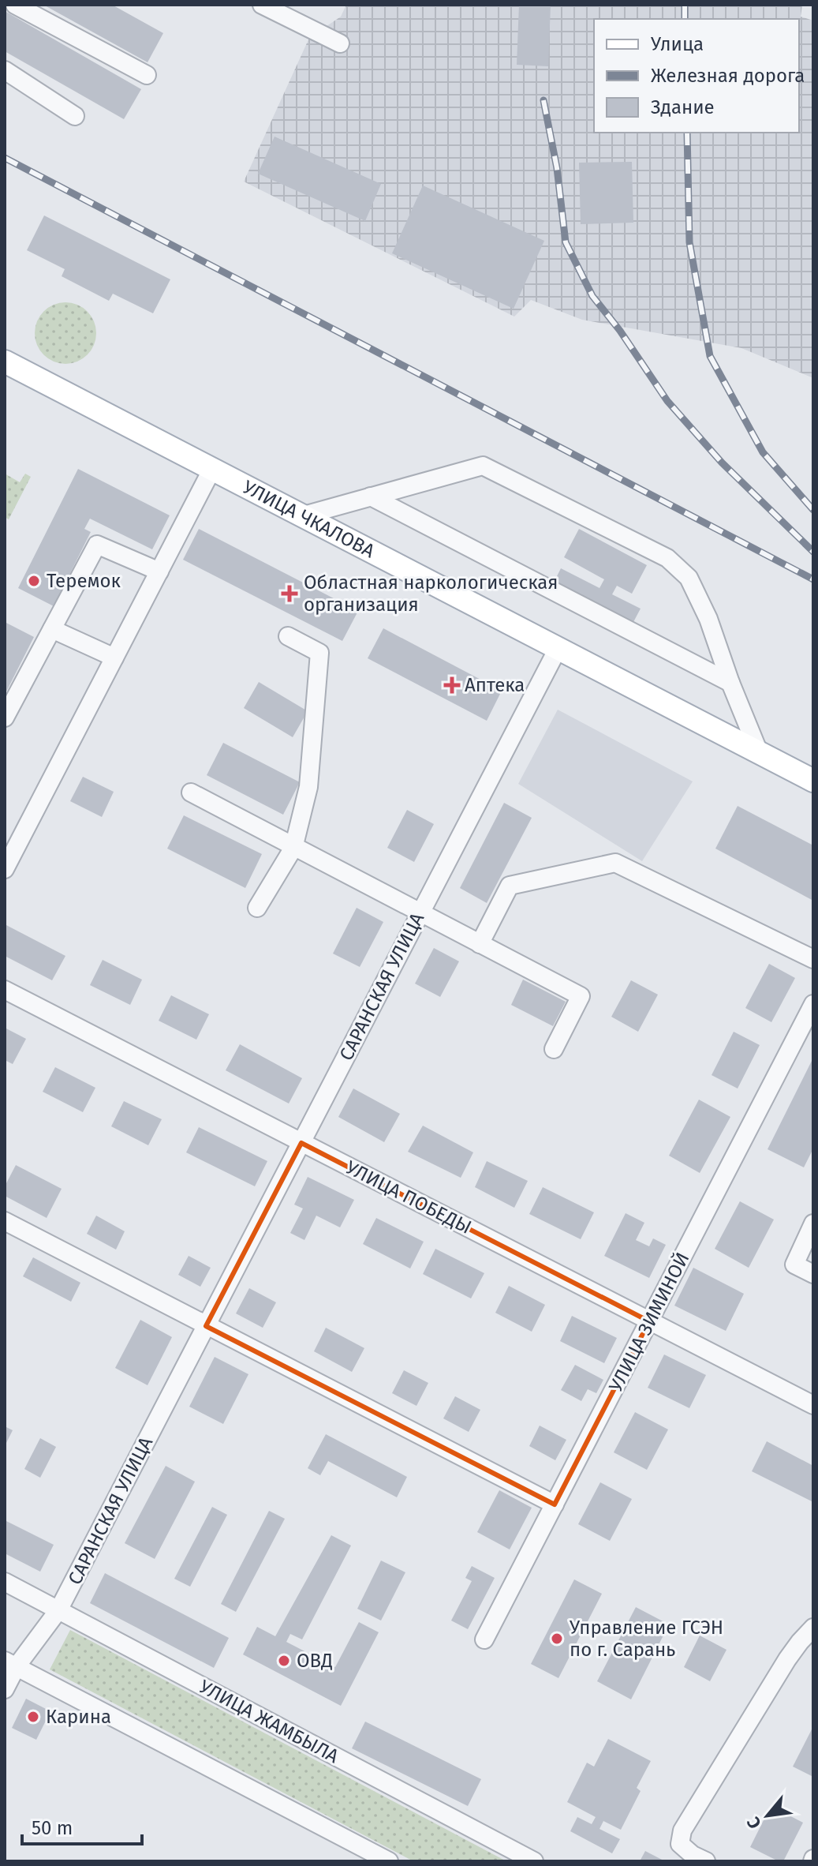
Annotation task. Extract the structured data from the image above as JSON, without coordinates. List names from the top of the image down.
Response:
{
  "streets": {
    "main road": ["УЛИЦА ЧКАЛОВА"],
    "street": [
      "САРАНСКАЯ УЛИЦА",
      "УЛИЦА ПОБЕДЫ",
      "УЛИЦА ЗИМИНОЙ",
      "УЛИЦА ЖАМБЫЛА"
    ]
  },
  "crossings": [
    ["УЛИЦА ЧКАЛОВА", "САРАНСКАЯ УЛИЦА"],
    ["САРАНСКАЯ УЛИЦА", "УЛИЦА ПОБЕДЫ"],
    ["САРАНСКАЯ УЛИЦА", "УЛИЦА ЖАМБЫЛА"],
    ["УЛИЦА ПОБЕДЫ", "УЛИЦА ЗИМИНОЙ"]
  ],
  "places": {
    "other": [
      "Теремок",
      "Управление ГСЭН по г. Сарань",
      "ОВД",
      "Карина"
    ],
    "health": ["Областная наркологическая организация", "Аптека"]
  },
  "legend": ["Улица", "Железная дорога", "Здание"],
  "scale_bar": "50 m",
  "north": "bottom left"
}
